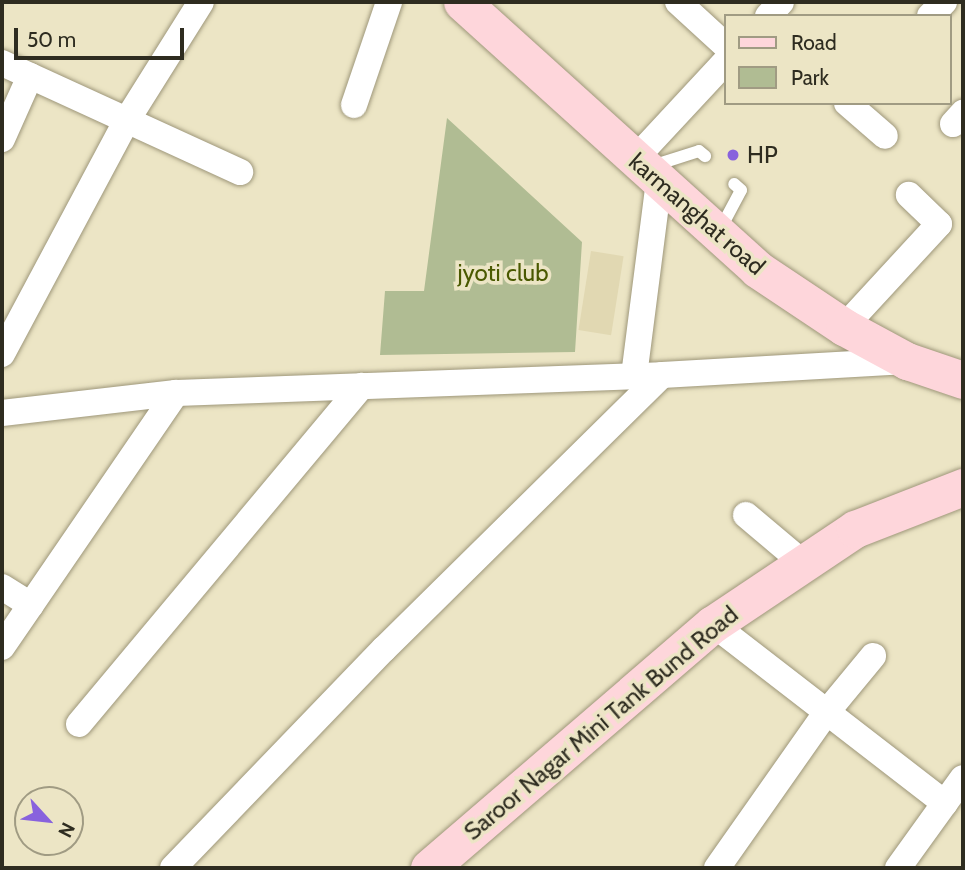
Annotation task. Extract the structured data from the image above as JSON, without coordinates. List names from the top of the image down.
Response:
{
  "streets": {
    "main road": ["karmanghat road", "Saroor Nagar Mini Tank Bund Road"]
  },
  "parks": ["jyoti club"],
  "places": ["HP"],
  "legend": ["Road", "Park"],
  "scale_bar": "50 m",
  "north": "bottom right"
}
